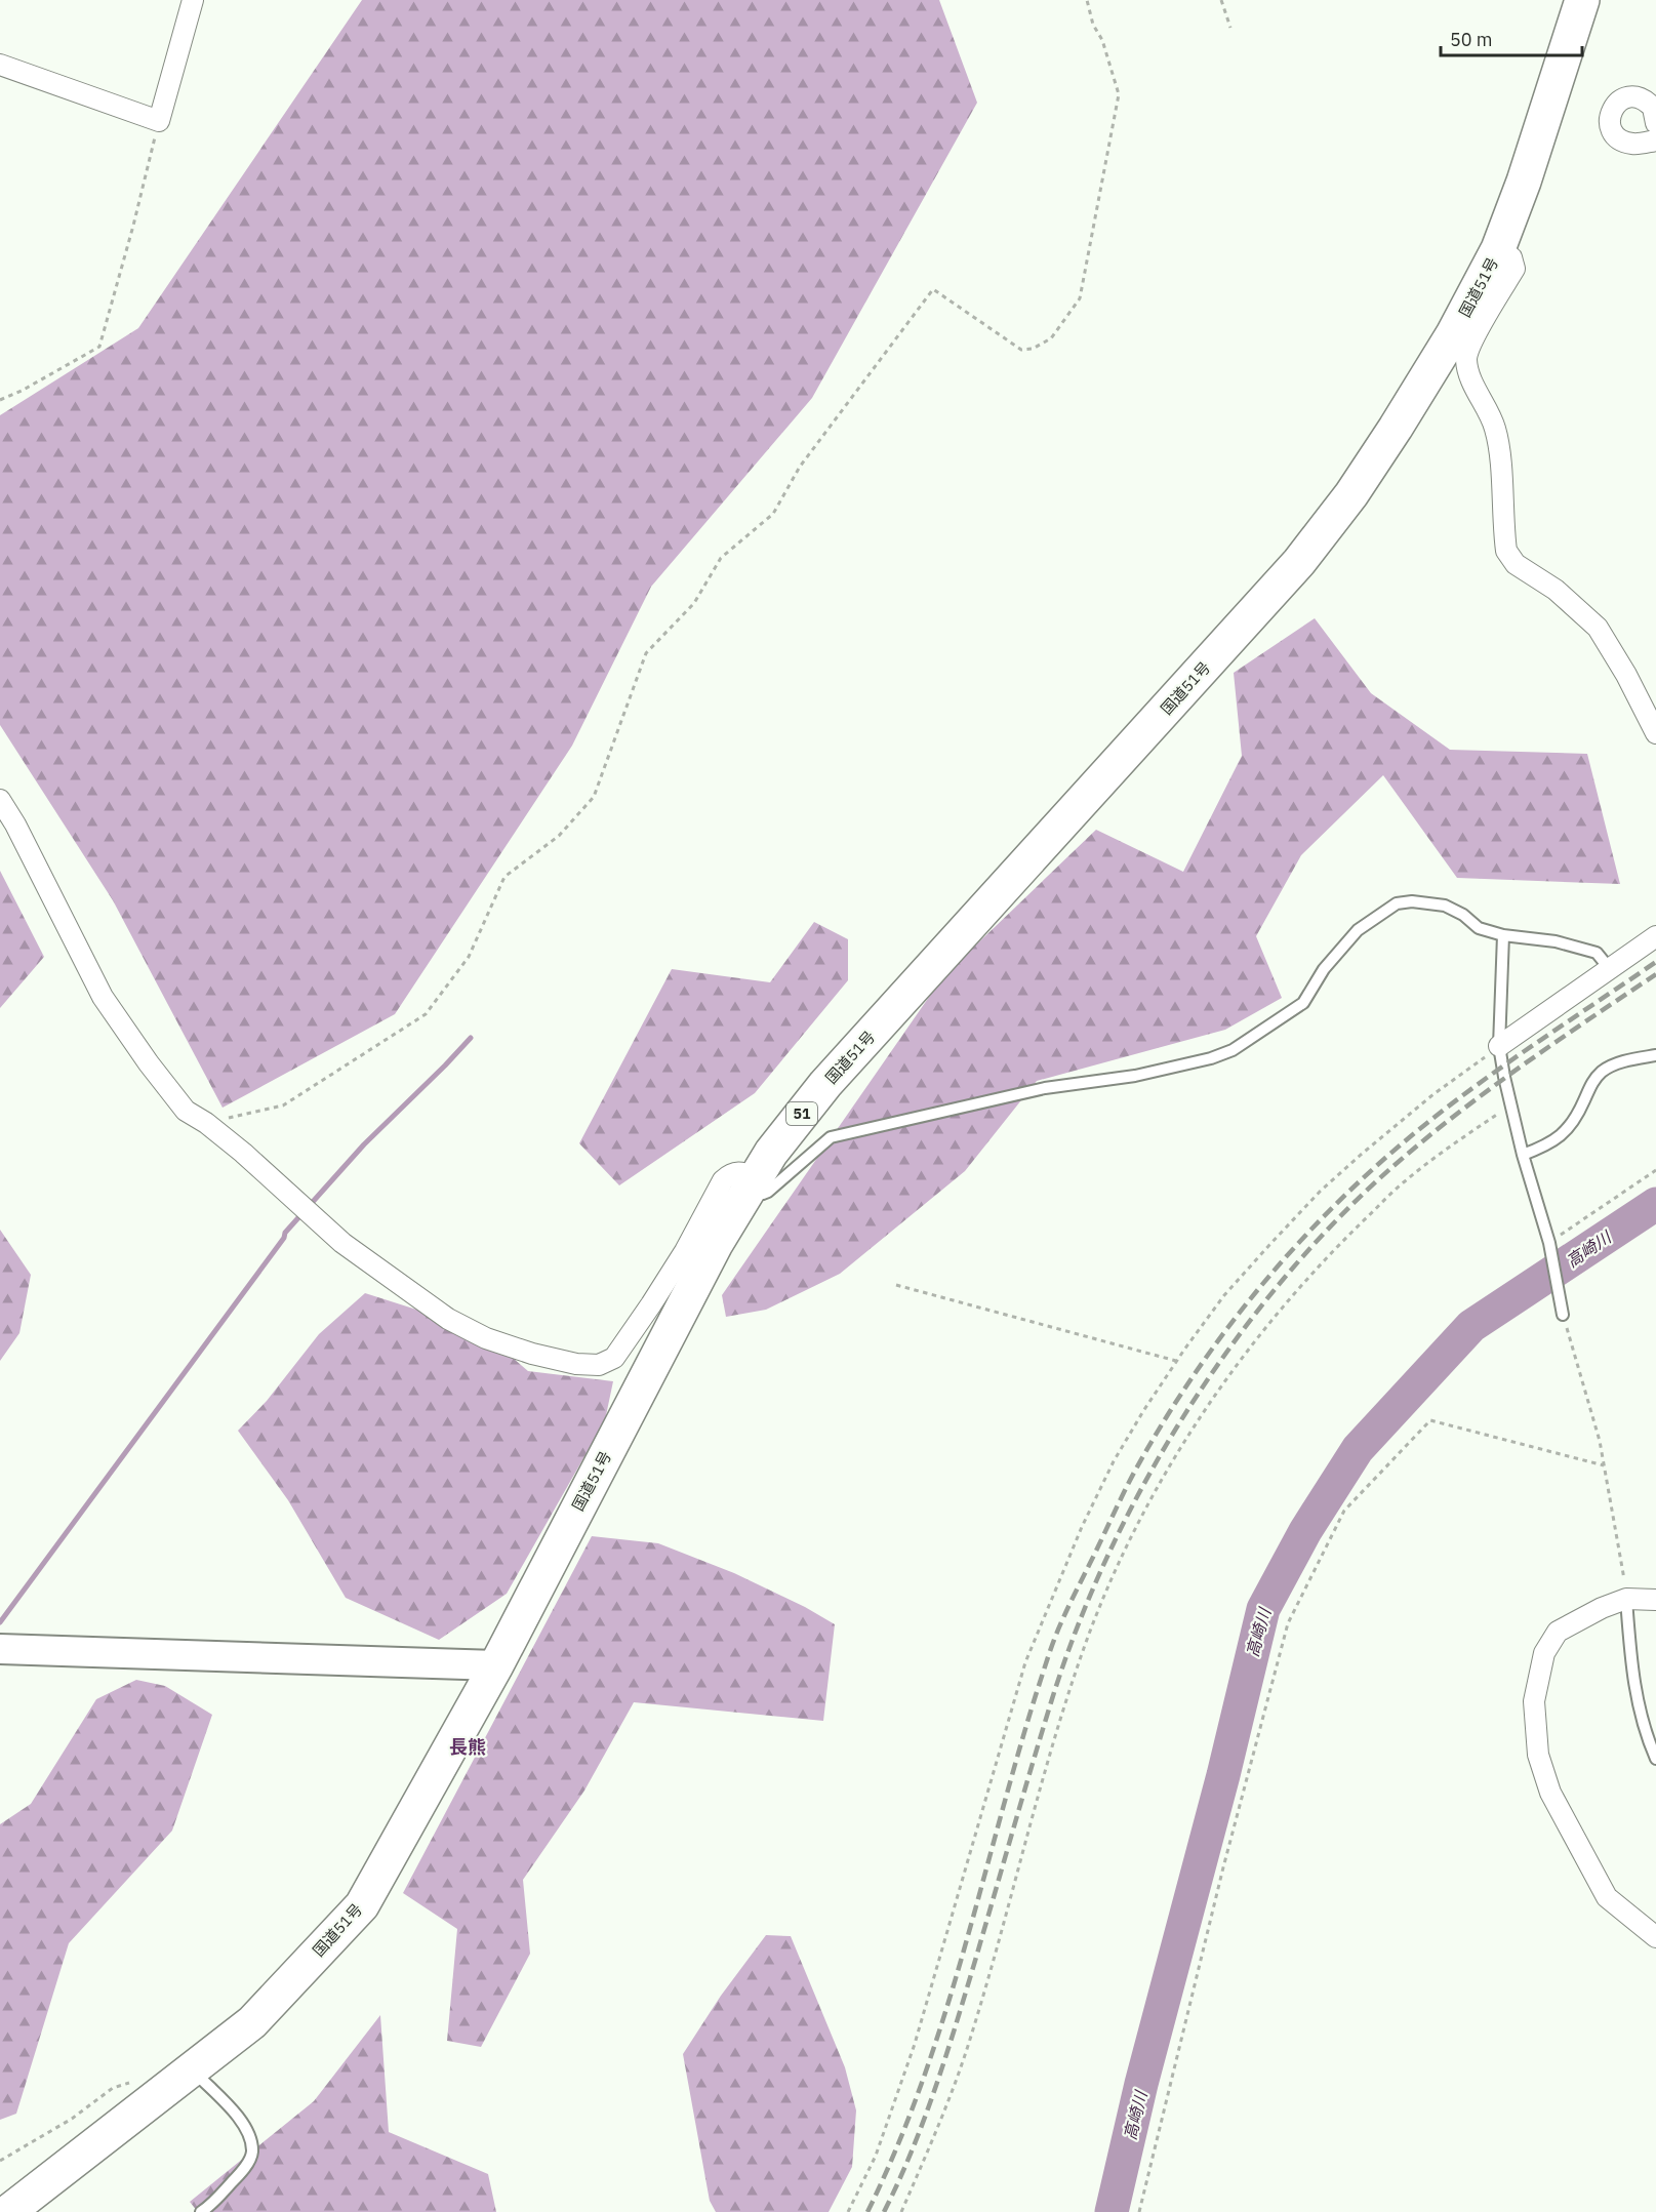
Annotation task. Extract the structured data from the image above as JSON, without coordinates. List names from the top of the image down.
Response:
{
  "streets": {
    "highway": ["国道51号", "51"]
  },
  "districts": ["長熊"],
  "water": ["高崎川"],
  "scale_bar": "50 m"
}
